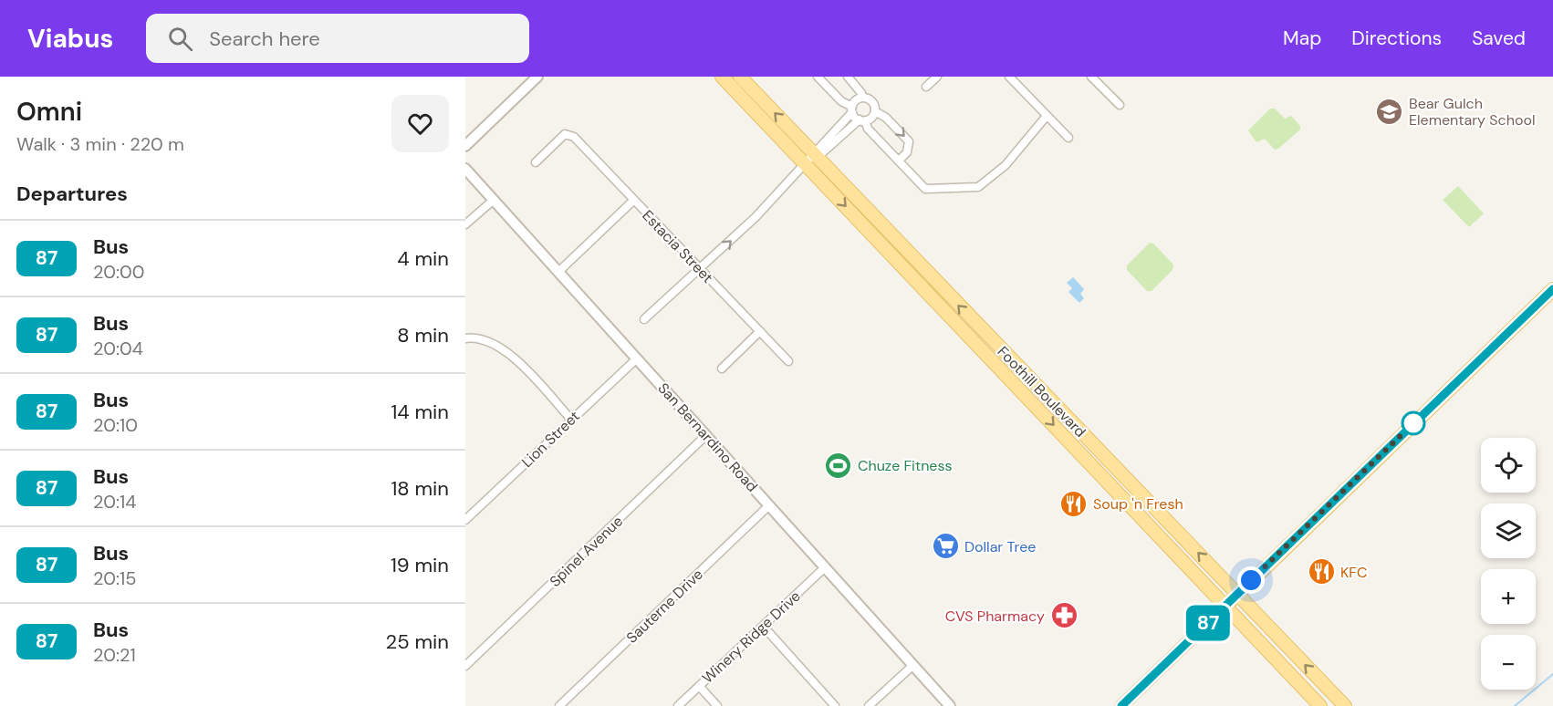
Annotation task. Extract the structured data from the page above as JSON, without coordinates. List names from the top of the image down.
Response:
{
  "streets": {
    "main road": ["Foothill Boulevard"],
    "street": [
      "Estacia Street",
      "San Bernardino Road",
      "Lion Street",
      "Spinel Avenue",
      "Sauterne Drive",
      "Winery Ridge Drive"
    ]
  },
  "crossings": [
    ["San Bernardino Road", "Lion Street"],
    ["San Bernardino Road", "Spinel Avenue"],
    ["San Bernardino Road", "Sauterne Drive"],
    ["San Bernardino Road", "Winery Ridge Drive"]
  ],
  "places": {
    "school or university": ["Bear Gulch Elementary School"],
    "sports": ["Chuze Fitness"],
    "restaurant": ["Soup 'n Fresh", "KFC"],
    "supermarket": ["Dollar Tree"],
    "pharmacy": ["CVS Pharmacy"]
  },
  "lines": ["bus line 87"],
  "page": {
    "header": "Viabus",
    "search": "Search here",
    "nav": ["Map", "Directions", "Saved"],
    "heading": [
      ["Omni", "Walk · 3 min · 220 m"],
      "Departures"
    ],
    "on_map": "87",
    "list": [
      {
        "mark": "87",
        "name": "Bus",
        "note": "20:00",
        "value": "4 min"
      },
      {
        "mark": "87",
        "name": "Bus",
        "note": "20:04",
        "value": "8 min"
      },
      {
        "mark": "87",
        "name": "Bus",
        "note": "20:10",
        "value": "14 min"
      },
      {
        "mark": "87",
        "name": "Bus",
        "note": "20:14",
        "value": "18 min"
      },
      {
        "mark": "87",
        "name": "Bus",
        "note": "20:15",
        "value": "19 min"
      },
      {
        "mark": "87",
        "name": "Bus",
        "note": "20:21",
        "value": "25 min"
      }
    ],
    "map_buttons": ["+", "−"]
  }
}
